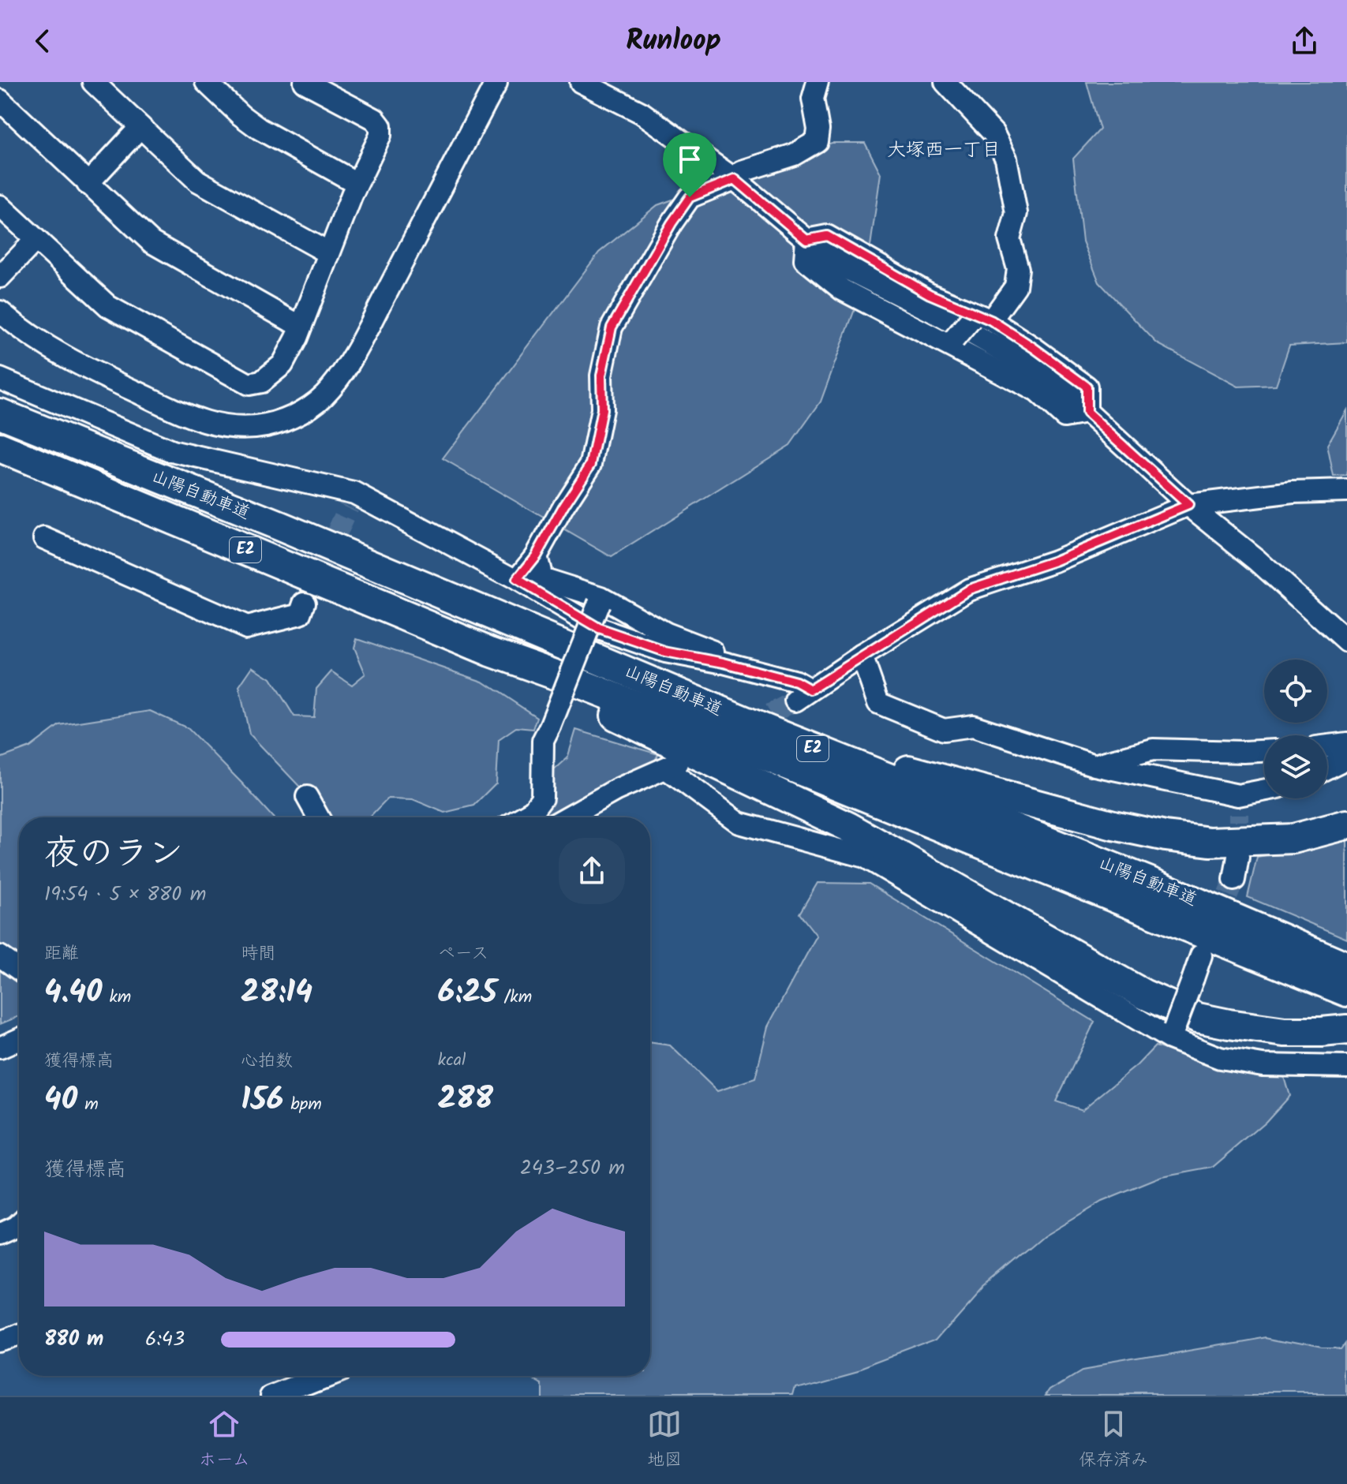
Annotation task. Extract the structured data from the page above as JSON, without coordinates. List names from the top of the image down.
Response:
{
  "streets": {
    "highway": ["山陽自動車道", "E2"]
  },
  "districts": ["大塚西一丁目"],
  "page": {
    "header": "Runloop",
    "heading": ["夜のラン", "19:54 · 5 × 880 m"],
    "stats": [
      ["距離", "4.40 km"],
      ["時間", "28:14"],
      ["ペース", "6:25 /km"],
      ["獲得標高", "40 m"],
      ["心拍数", "156 bpm"],
      ["kcal", "288"]
    ],
    "chart": ["獲得標高", "243–250 m"],
    "list": [
      {
        "name": "880 m",
        "note": "6:43"
      }
    ],
    "tabs": ["ホーム", "地図", "保存済み"]
  }
}
